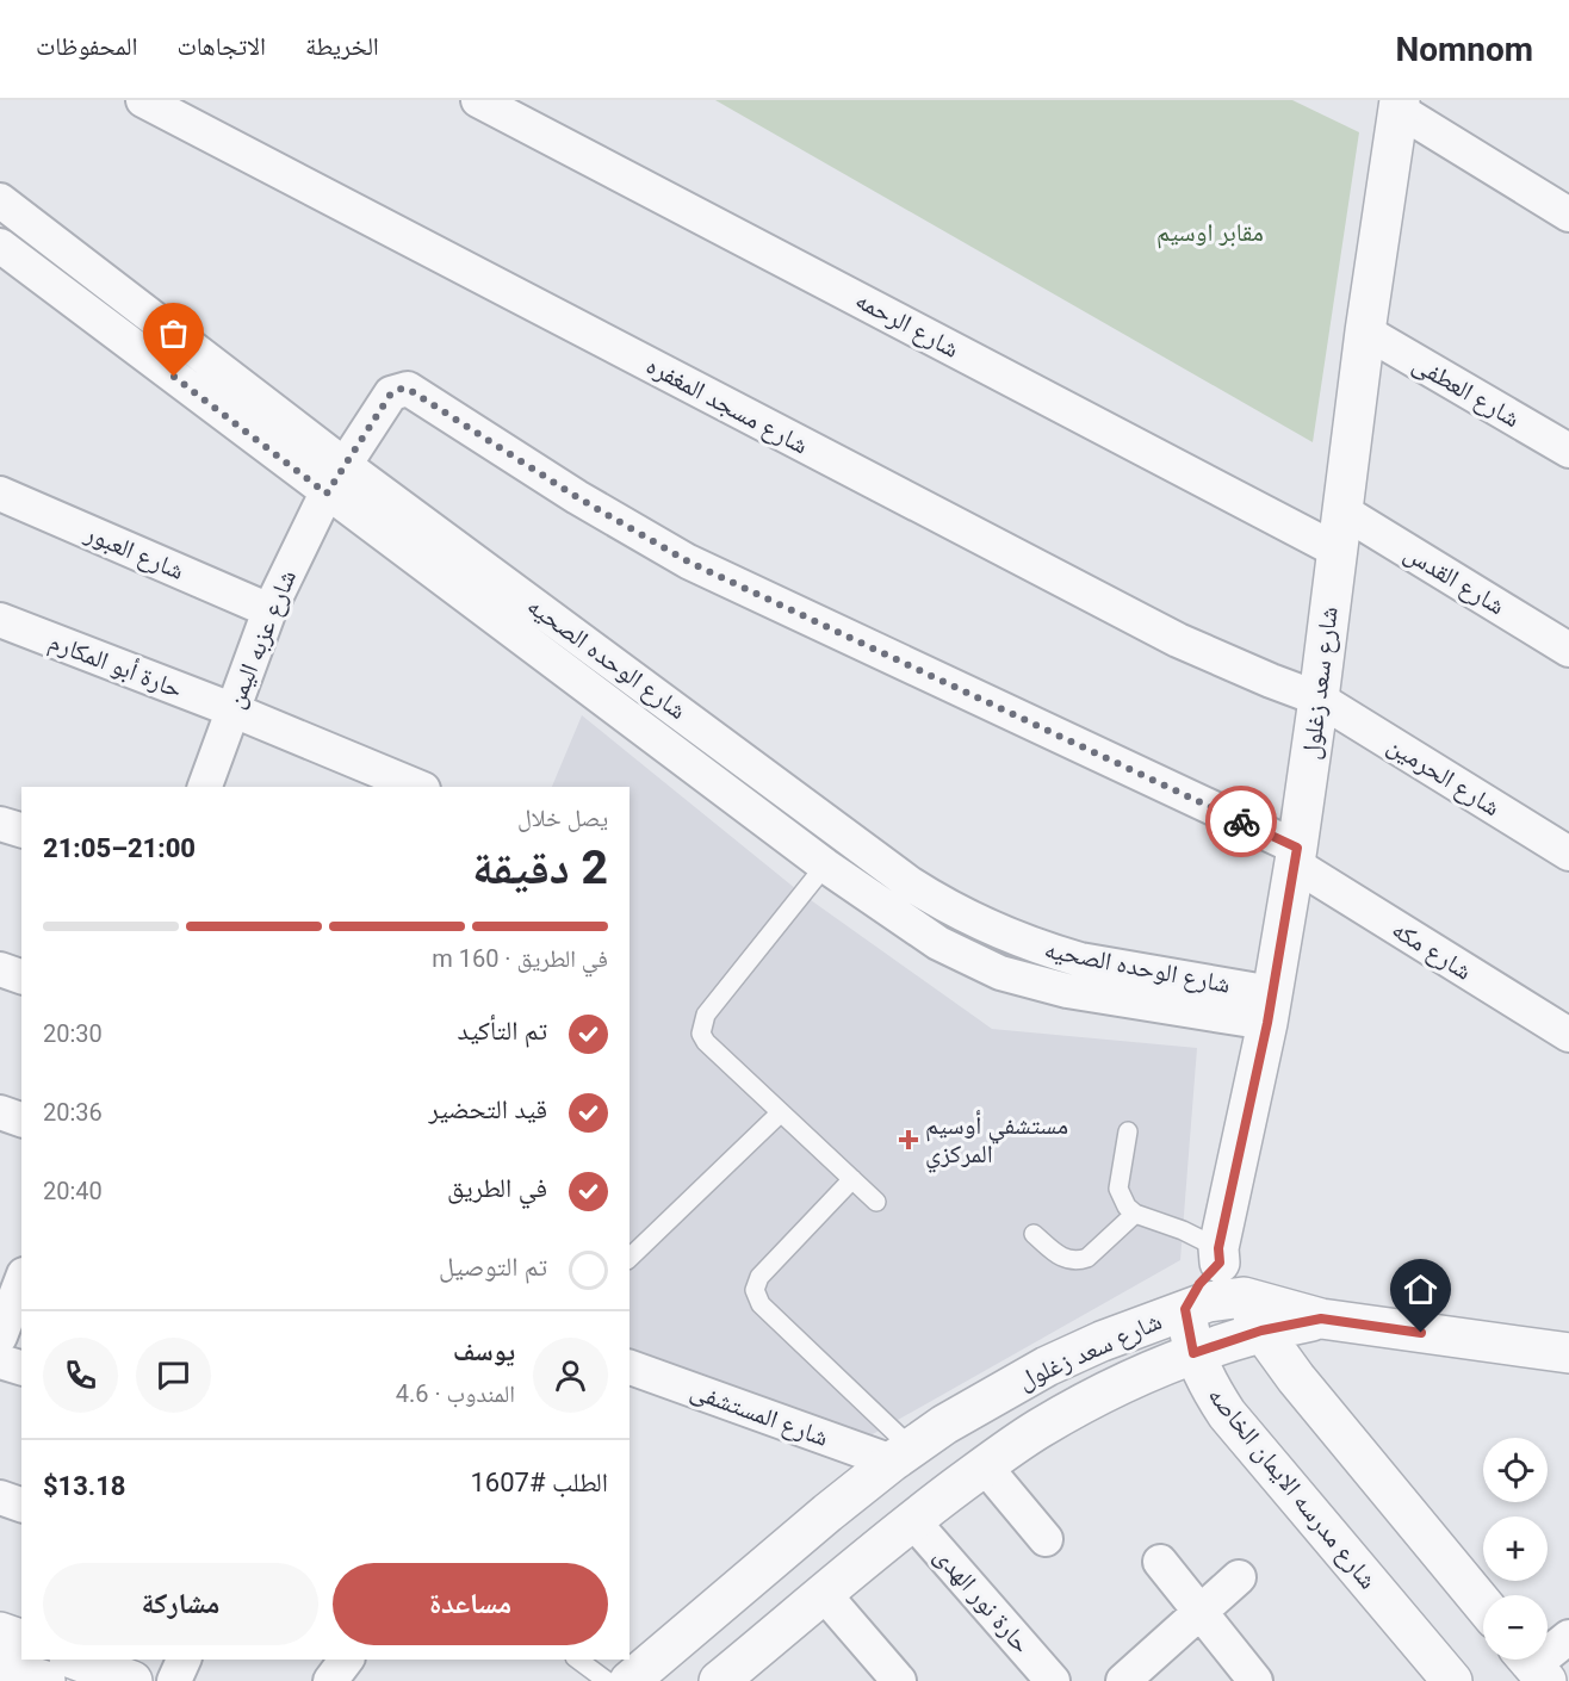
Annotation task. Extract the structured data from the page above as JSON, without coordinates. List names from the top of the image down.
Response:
{
  "streets": {
    "street": [
      "شارع الرحمه",
      "شارع العطفى",
      "شارع مسجد المغفره",
      "شارع العبور",
      "شارع القدس",
      "شارع عزبه اليمن",
      "شارع الوحده الصحيه",
      "حارة أبو المكارم",
      "شارع سعد زغلول",
      "شارع الحرمين",
      "شارع مكه",
      "شارع المستشفى",
      "شارع مدرسه الايمان الخاصه",
      "حارة نور الهدى"
    ]
  },
  "crossings": [
    ["شارع الرحمه", "شارع سعد زغلول"],
    ["شارع العطفى", "شارع سعد زغلول"],
    ["شارع مسجد المغفره", "شارع سعد زغلول"],
    ["شارع مسجد المغفره", "شارع الحرمين"],
    ["شارع العبور", "شارع عزبه اليمن"],
    ["شارع القدس", "شارع سعد زغلول"],
    ["شارع عزبه اليمن", "شارع الوحده الصحيه"],
    ["شارع عزبه اليمن", "حارة أبو المكارم"],
    ["شارع عزبه اليمن", "شارع سعد زغلول"],
    ["شارع عزبه اليمن", "شارع مكه"],
    ["شارع الوحده الصحيه", "شارع سعد زغلول"],
    ["شارع سعد زغلول", "شارع الحرمين"],
    ["شارع سعد زغلول", "شارع مكه"],
    ["شارع سعد زغلول", "شارع المستشفى"],
    ["شارع سعد زغلول", "شارع مدرسه الايمان الخاصه"],
    ["شارع سعد زغلول", "حارة نور الهدى"]
  ],
  "parks": ["مقابر اوسيم"],
  "places": {
    "health": ["مستشفي أوسيم المركزي"]
  },
  "page": {
    "header": "Nomnom",
    "nav": ["الخريطة", "الاتجاهات", "المحفوظات"],
    "heading": ["2 دقيقة", "يصل خلال", "21:00–21:05"],
    "panel": [
      "يوسف",
      "المندوب · 4.6",
      "الطلب #1607",
      "$13.18"
    ],
    "bar": "في الطريق · 160 m",
    "list": [
      ["تم التأكيد", "20:30"],
      ["قيد التحضير", "20:36"],
      ["في الطريق", "20:40"],
      "تم التوصيل"
    ],
    "map_buttons": ["+", "−"],
    "buttons": ["مساعدة", "مشاركة"]
  }
}
